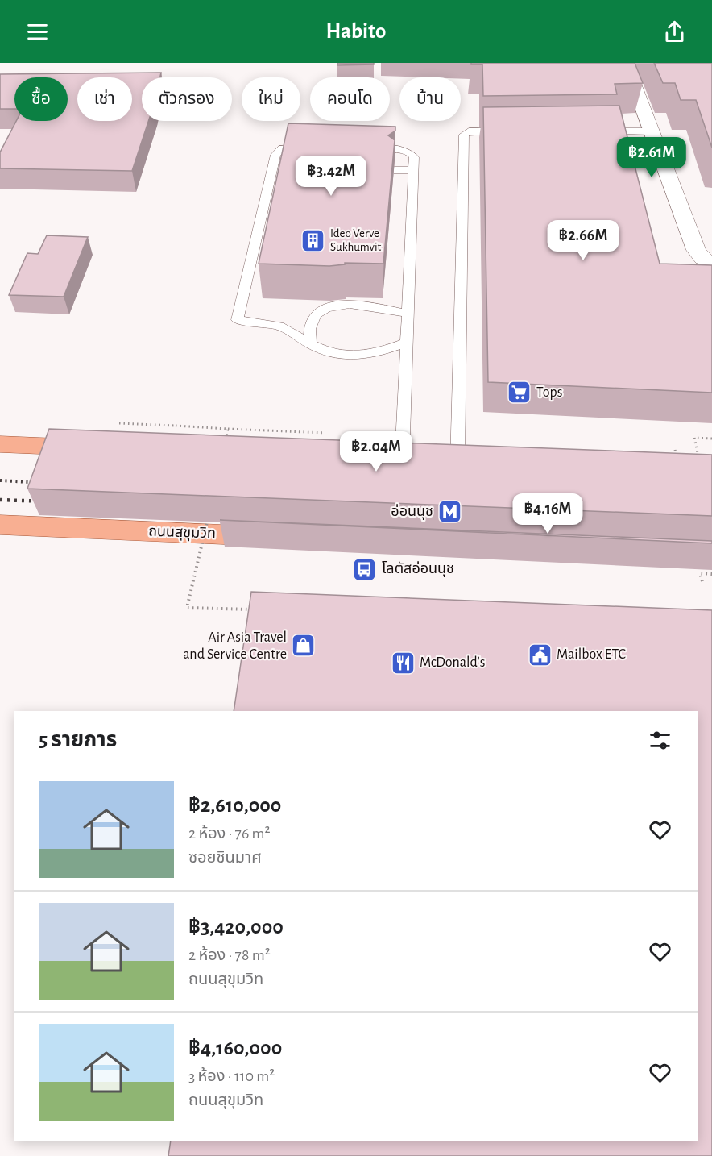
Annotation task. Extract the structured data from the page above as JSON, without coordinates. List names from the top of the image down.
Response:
{
  "streets": {
    "main road": ["ถนนสุขุมวิท"]
  },
  "places": {
    "building": ["Ideo Verve Sukhumvit"],
    "supermarket": ["Tops"],
    "metro station": ["อ่อนนุช"],
    "bus stop": ["โลตัสอ่อนนุช"],
    "shop": ["Air Asia Travel and Service Centre"],
    "public building": ["Mailbox ETC"],
    "restaurant": ["McDonald's"]
  },
  "page": {
    "header": "Habito",
    "chip": [
      "ซื้อ",
      "เช่า",
      "ตัวกรอง",
      "ใหม่",
      "คอนโด",
      "บ้าน"
    ],
    "price": [
      "฿2.61M",
      "฿3.42M",
      "฿2.66M",
      "฿2.04M",
      "฿4.16M"
    ],
    "heading": "5 รายการ",
    "list": [
      {
        "name": "฿2,610,000",
        "note": "2 ห้อง · 76 m² · ซอยชินมาศ"
      },
      {
        "name": "฿3,420,000",
        "note": "2 ห้อง · 78 m² · ถนนสุขุมวิท"
      },
      {
        "name": "฿4,160,000",
        "note": "3 ห้อง · 110 m² · ถนนสุขุมวิท"
      }
    ]
  }
}
